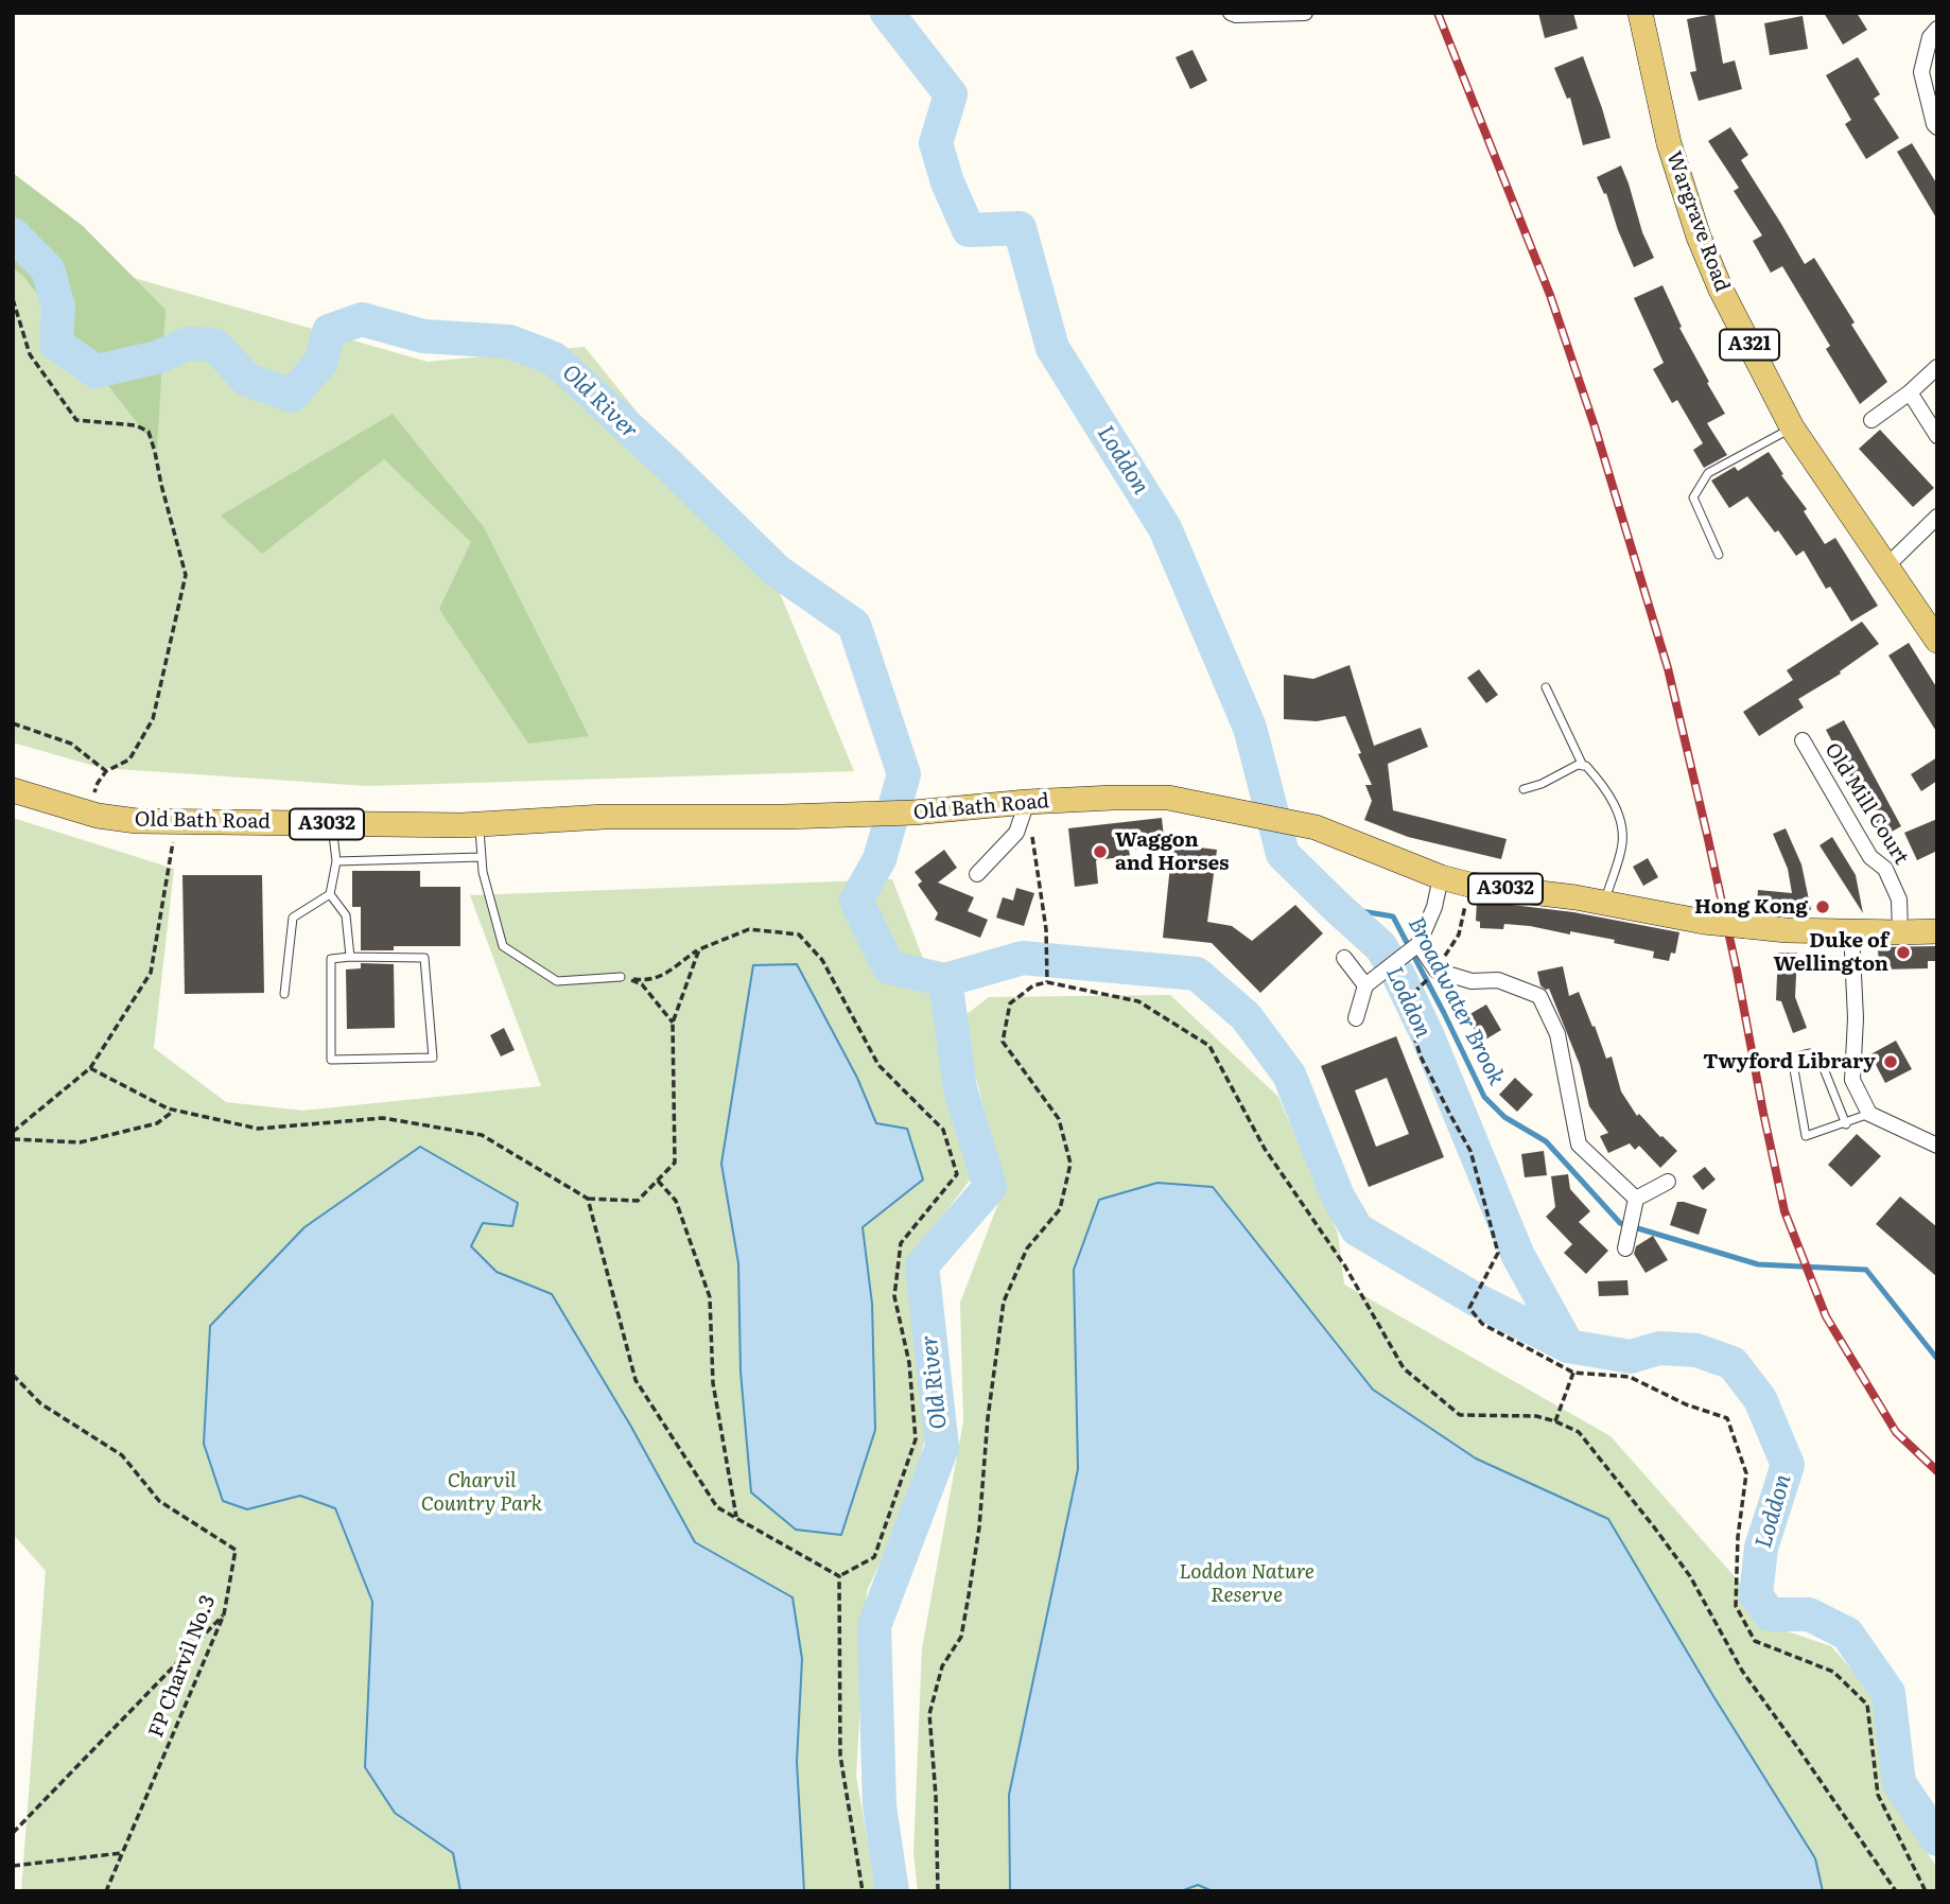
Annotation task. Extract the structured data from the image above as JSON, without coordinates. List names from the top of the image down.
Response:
{
  "streets": {
    "main road": [
      "Wargrave Road",
      "A321",
      "Old Bath Road",
      "A3032"
    ],
    "street": ["Old Mill Court"],
    "path": ["FP Charvil No.3"]
  },
  "crossings": [
    ["Old Mill Court", "Old Bath Road"]
  ],
  "water": ["Old River", "Loddon", "Broadwater Brook"],
  "parks": ["Charvil Country Park", "Loddon Nature Reserve"],
  "places": [
    "Waggon and Horses",
    "Hong Kong",
    "Duke of Wellington",
    "Twyford Library"
  ]
}
